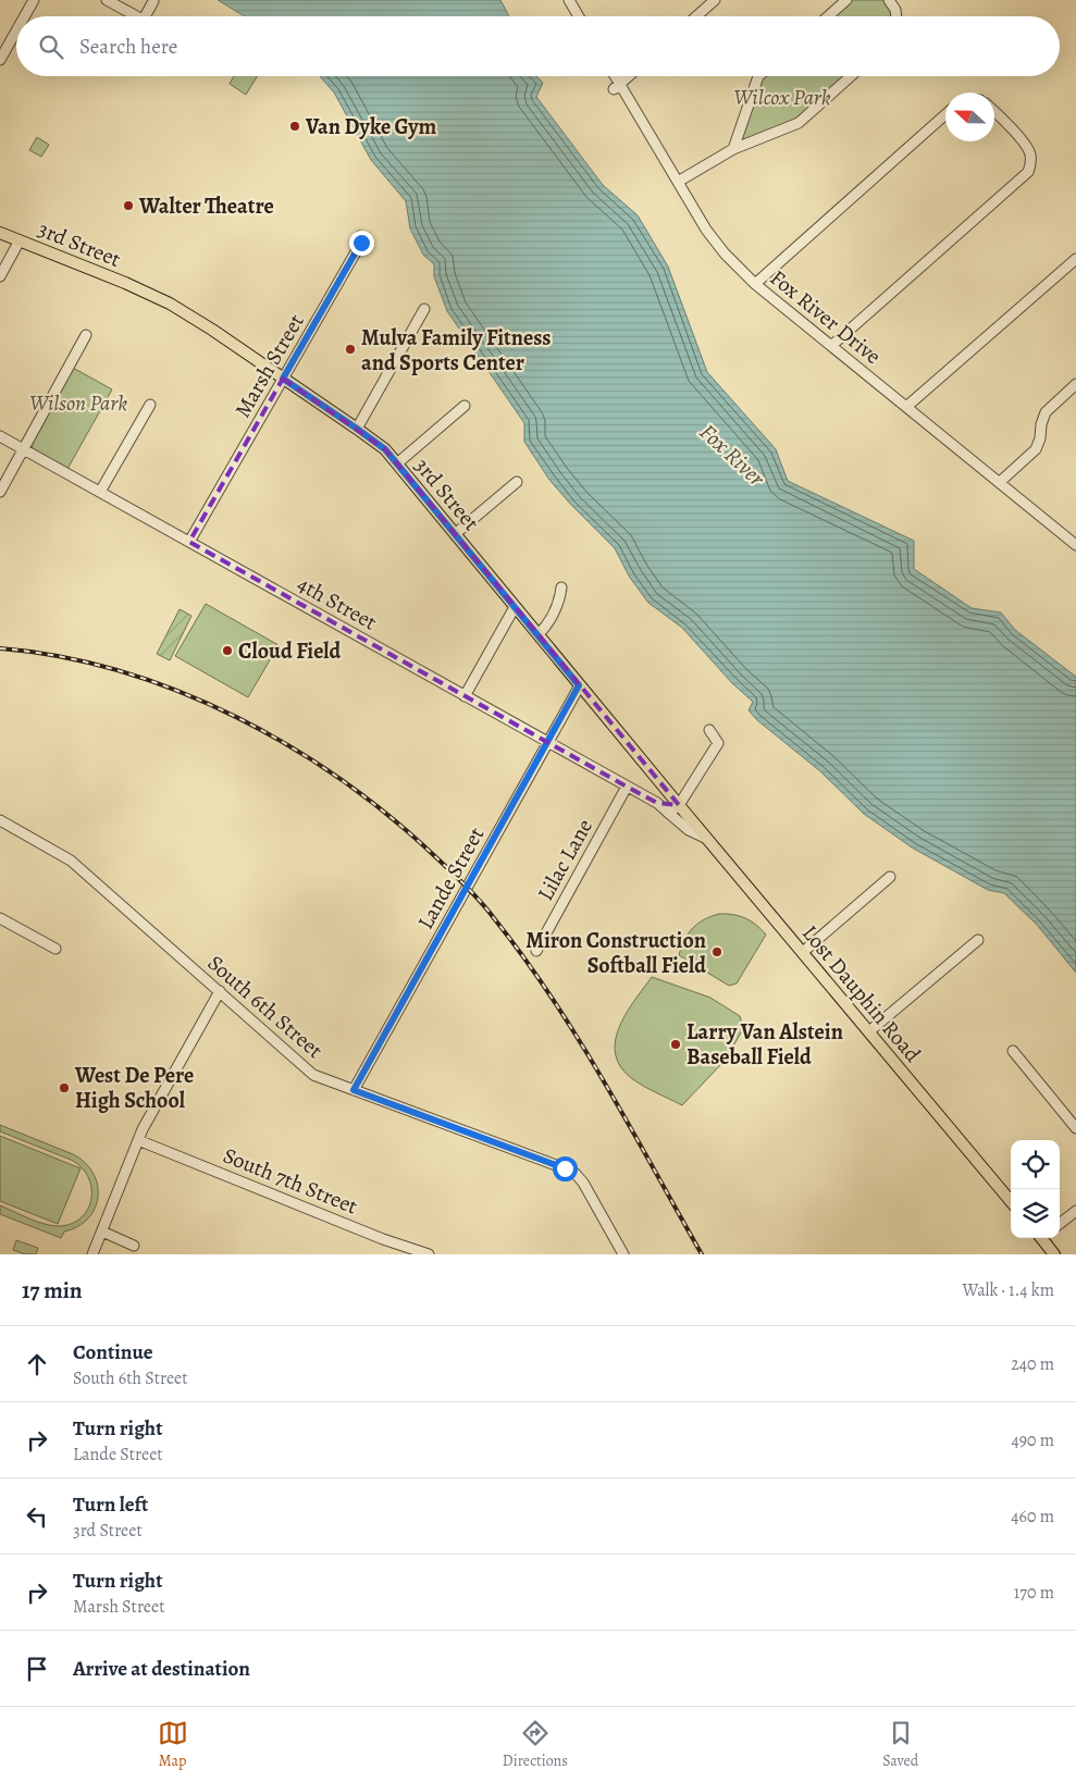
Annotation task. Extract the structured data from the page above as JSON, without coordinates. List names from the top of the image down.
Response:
{
  "streets": {
    "main road": ["3rd Street", "Lost Dauphin Road"],
    "street": [
      "Fox River Drive",
      "Marsh Street",
      "4th Street",
      "Lilac Lane",
      "Lande Street",
      "South 6th Street",
      "South 7th Street"
    ]
  },
  "crossings": [
    ["3rd Street", "Marsh Street"],
    ["3rd Street", "4th Street"],
    ["3rd Street", "Lande Street"],
    ["3rd Street", "Lost Dauphin Road"],
    ["Marsh Street", "4th Street"],
    ["4th Street", "Lilac Lane"],
    ["4th Street", "Lande Street"],
    ["4th Street", "Lost Dauphin Road"],
    ["Lande Street", "South 6th Street"]
  ],
  "water": ["Fox River"],
  "parks": ["Wilcox Park", "Wilson Park"],
  "places": [
    "Van Dyke Gym",
    "Walter Theatre",
    "Mulva Family Fitness and Sports Center",
    "Cloud Field",
    "Miron Construction Softball Field",
    "Larry Van Alstein Baseball Field",
    "West De Pere High School"
  ],
  "north": "left",
  "page": {
    "search": "Search here",
    "heading": ["17 min", "Walk · 1.4 km"],
    "list": [
      ["Continue", "South 6th Street", "240 m"],
      ["Turn right", "Lande Street", "490 m"],
      ["Turn left", "3rd Street", "460 m"],
      ["Turn right", "Marsh Street", "170 m"],
      "Arrive at destination"
    ],
    "nav": ["Map", "Directions", "Saved"]
  }
}
